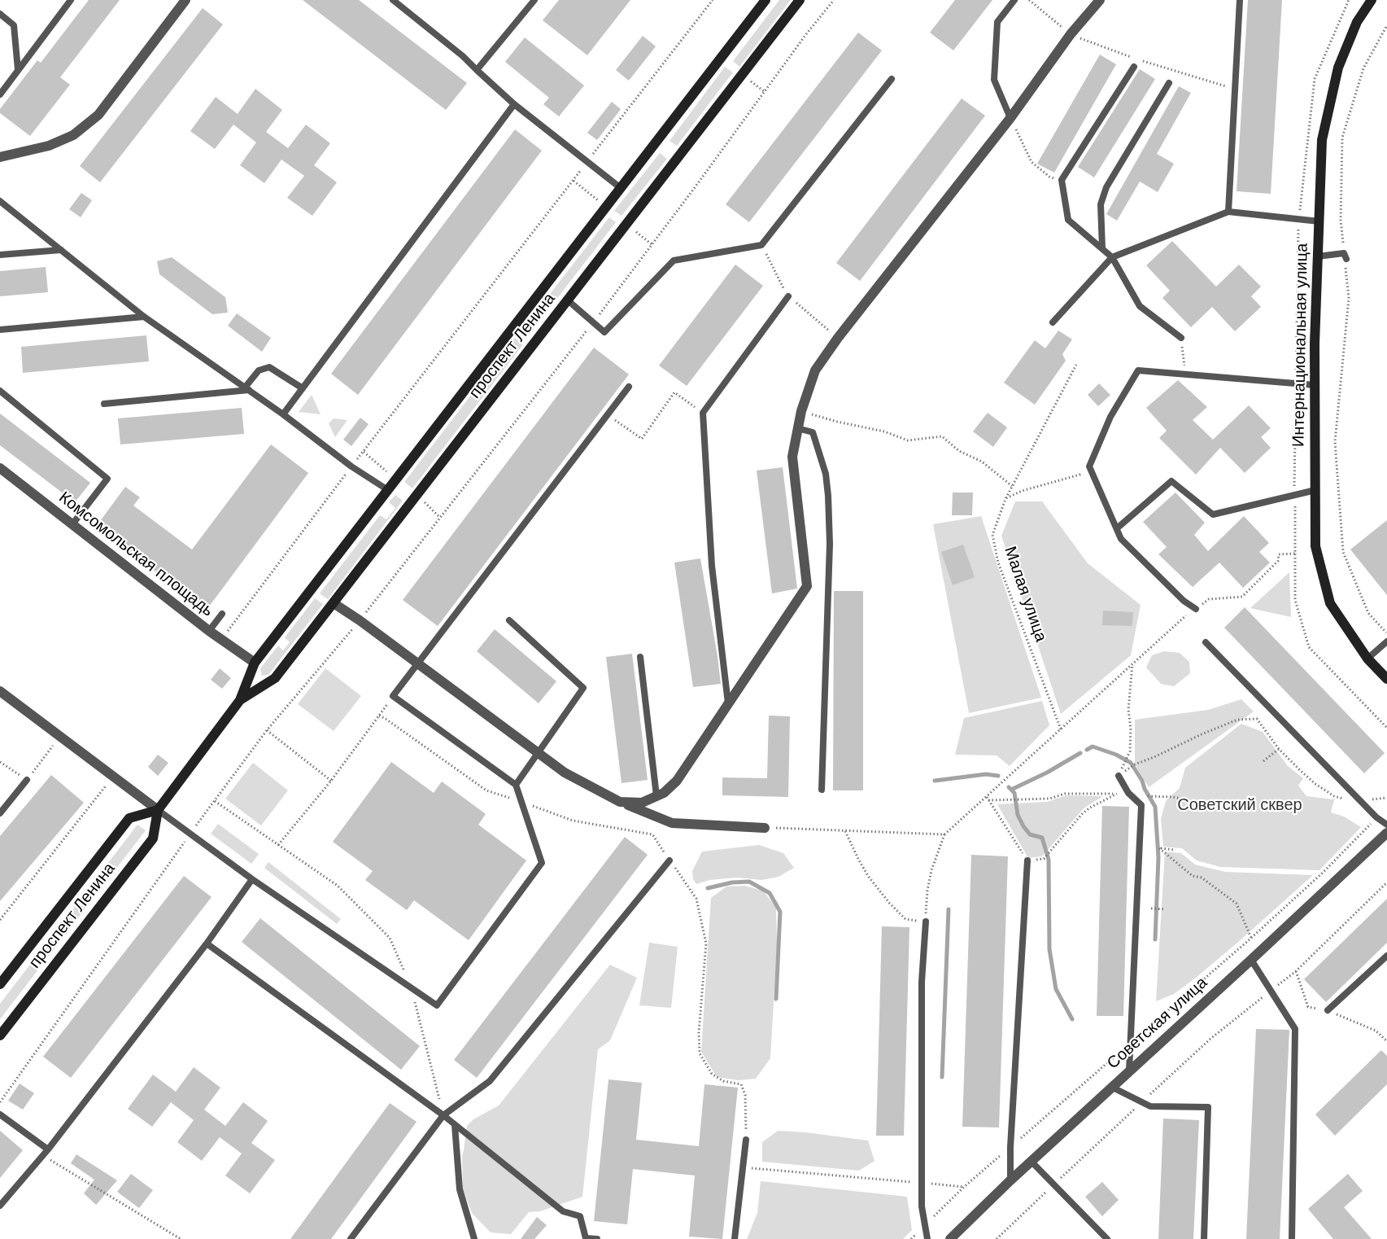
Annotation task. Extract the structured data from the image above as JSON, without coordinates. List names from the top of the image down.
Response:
{
  "streets": {
    "main road": ["Интернациональная улица", "проспект Ленина"],
    "street": ["Комсомольская площадь", "Советская улица"],
    "path": ["Малая улица"]
  },
  "crossings": [
    ["проспект Ленина", "Комсомольская площадь"]
  ],
  "parks": ["Советский сквер"]
}
